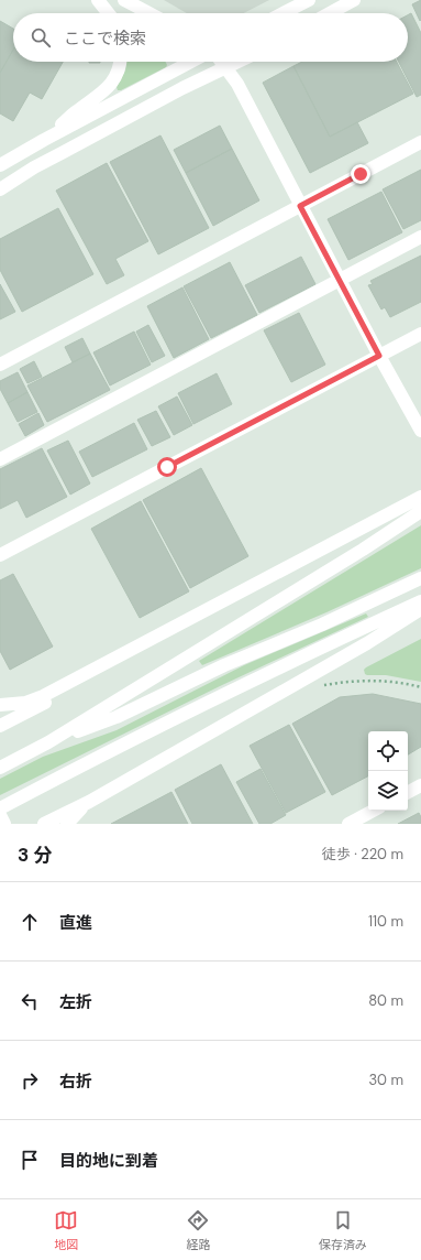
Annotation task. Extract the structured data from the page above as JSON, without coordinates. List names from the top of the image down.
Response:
{
  "page": {
    "search": "ここで検索",
    "heading": ["3 分", "徒歩 · 220 m"],
    "list": [
      ["直進", "110 m"],
      ["左折", "80 m"],
      ["右折", "30 m"],
      "目的地に到着"
    ],
    "nav": ["地図", "経路", "保存済み"]
  }
}
